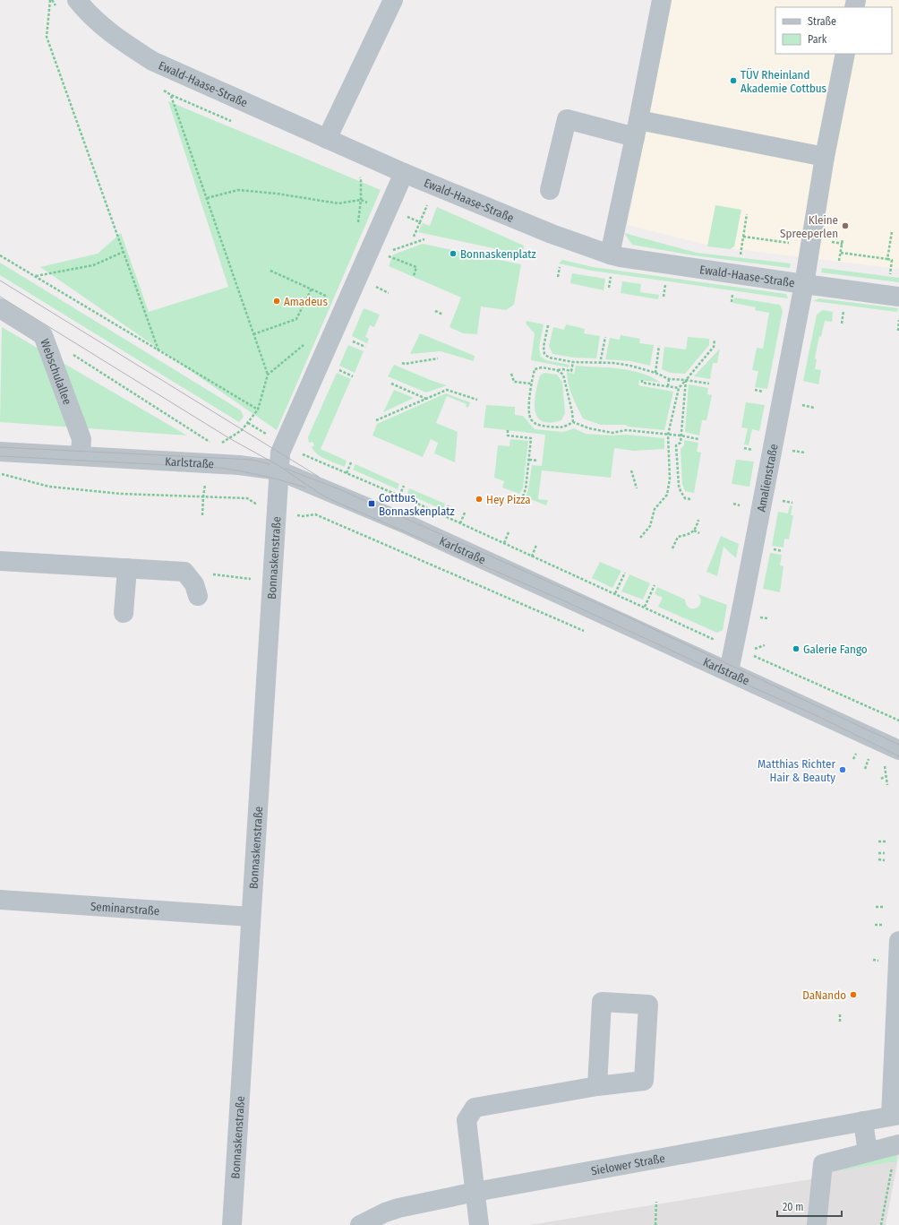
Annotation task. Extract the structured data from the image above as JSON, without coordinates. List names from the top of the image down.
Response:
{
  "streets": {
    "street": [
      "Ewald-Haase-Straße",
      "Webschulallee",
      "Karlstraße",
      "Amalienstraße",
      "Bonnaskenstraße",
      "Seminarstraße",
      "Sielower Straße"
    ]
  },
  "crossings": [
    ["Ewald-Haase-Straße", "Amalienstraße"],
    ["Webschulallee", "Karlstraße"],
    ["Karlstraße", "Amalienstraße"],
    ["Karlstraße", "Bonnaskenstraße"],
    ["Bonnaskenstraße", "Seminarstraße"]
  ],
  "places": {
    "other": [
      "TÜV Rheinland Akademie Cottbus",
      "Kleine Spreeperlen",
      "Bonnaskenplatz",
      "Amadeus",
      "Hey Pizza",
      "Galerie Fango",
      "Matthias Richter Hair & Beauty",
      "DaNando"
    ],
    "transit": ["Cottbus, Bonnaskenplatz"]
  },
  "legend": ["Straße", "Park"],
  "scale_bar": "20 m"
}
